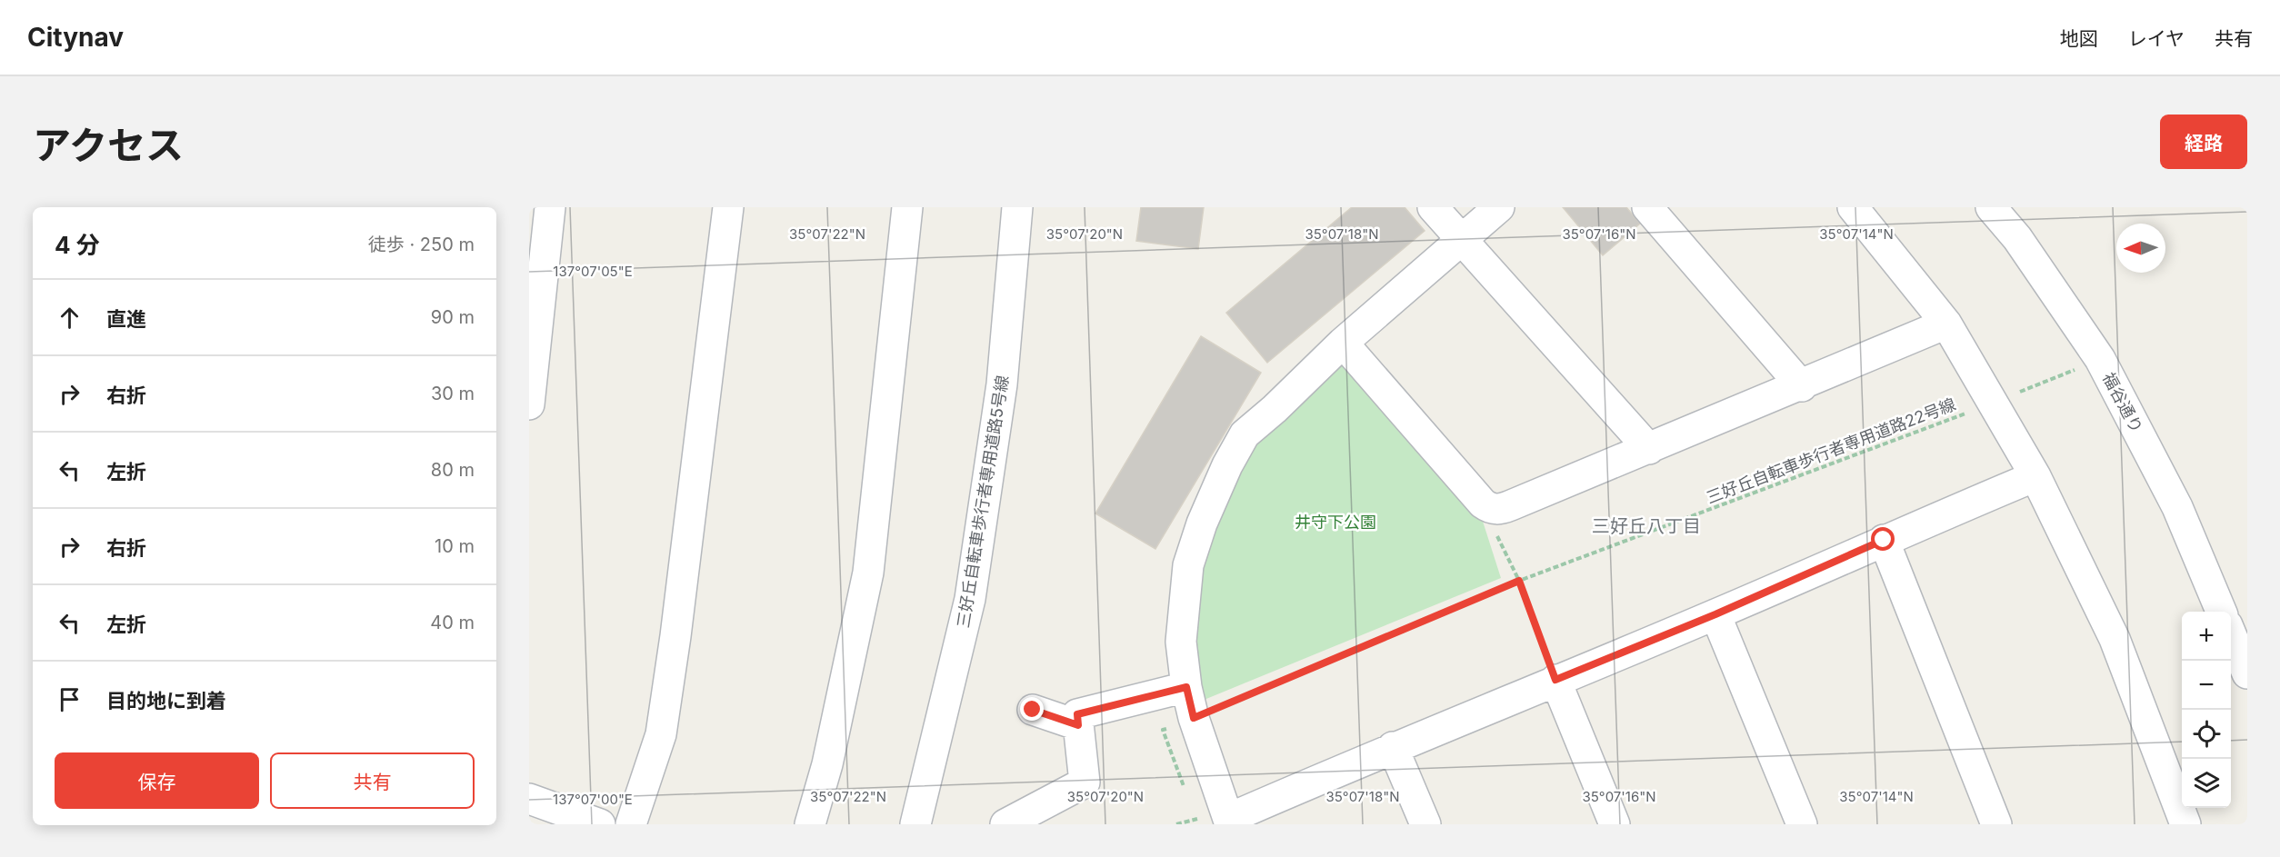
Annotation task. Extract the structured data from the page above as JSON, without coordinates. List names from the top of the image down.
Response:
{
  "streets": {
    "street": ["福谷通り", "三好丘自転車歩行者専用道路5号線"],
    "path": ["三好丘自転車歩行者専用道路22号線"]
  },
  "crossings": [
    ["福谷通り", "三好丘自転車歩行者専用道路22号線"]
  ],
  "districts": ["三好丘八丁目"],
  "parks": ["井守下公園"],
  "north": "left",
  "page": {
    "header": "Citynav",
    "nav": ["地図", "レイヤ", "共有"],
    "title": "アクセス",
    "buttons": [
      "経路",
      ["保存", "共有"]
    ],
    "heading": ["4 分", "徒歩 · 250 m"],
    "list": [
      ["直進", "90 m"],
      ["右折", "30 m"],
      ["左折", "80 m"],
      ["右折", "10 m"],
      ["左折", "40 m"],
      "目的地に到着"
    ],
    "map_buttons": ["+", "−"]
  },
  "coordinates": [
    "35°07'22\"N",
    "35°07'20\"N",
    "35°07'18\"N",
    "35°07'16\"N",
    "35°07'14\"N",
    "137°07'05\"E",
    "137°07'00\"E"
  ]
}
